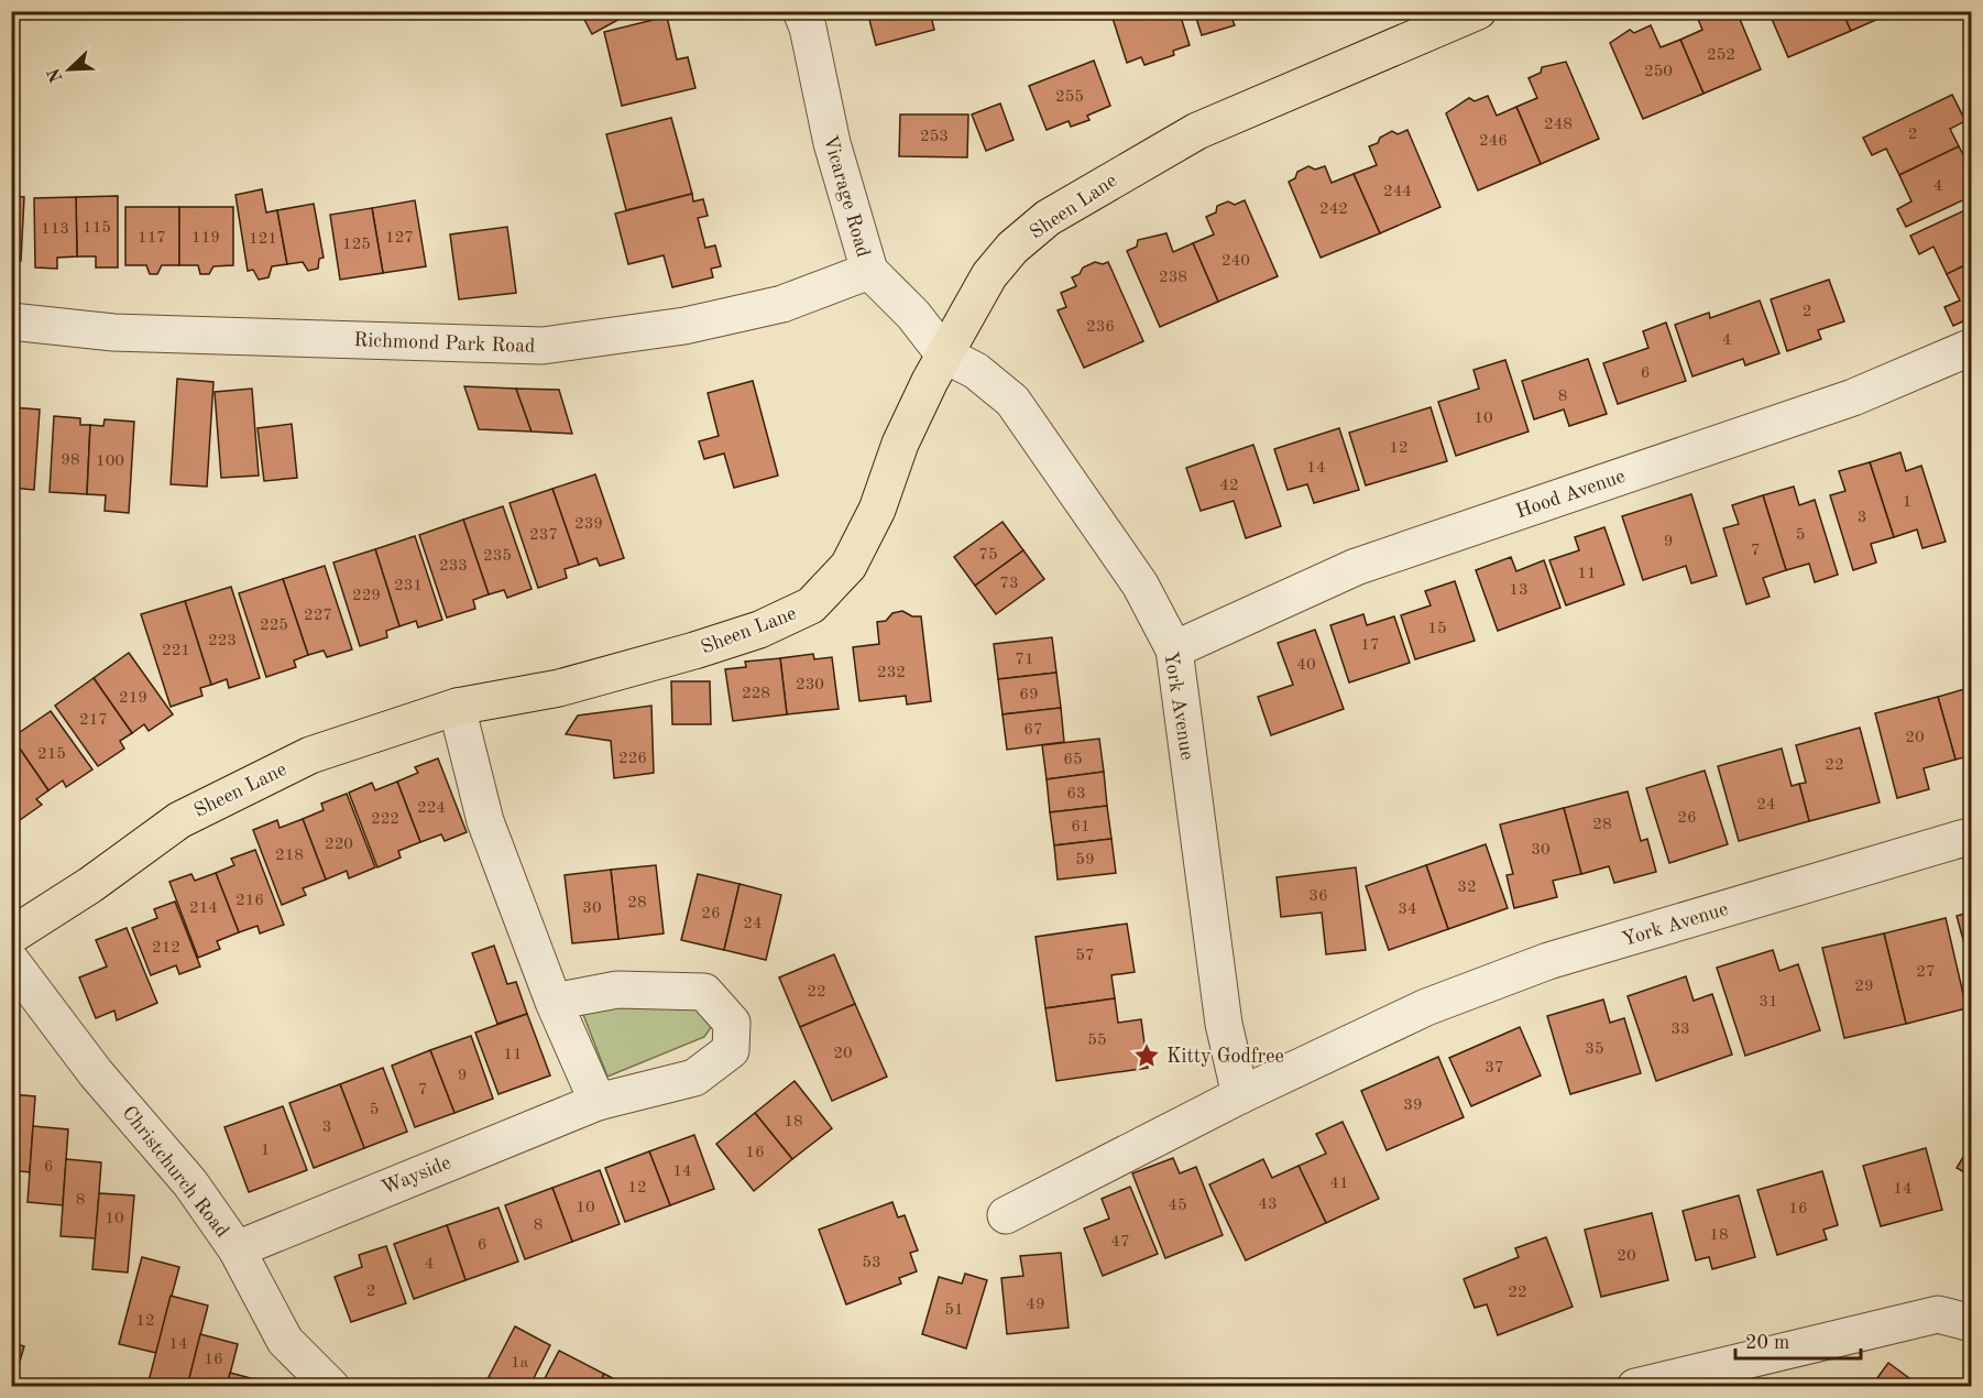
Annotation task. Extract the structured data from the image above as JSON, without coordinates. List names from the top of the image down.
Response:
{
  "streets": {
    "main road": ["Sheen Lane"],
    "street": [
      "Vicarage Road",
      "Richmond Park Road",
      "Hood Avenue",
      "York Avenue",
      "Christchurch Road",
      "Wayside"
    ]
  },
  "crossings": [
    ["Vicarage Road", "Sheen Lane"],
    ["Vicarage Road", "Richmond Park Road"],
    ["Vicarage Road", "York Avenue"],
    ["Sheen Lane", "York Avenue"],
    ["Hood Avenue", "York Avenue"],
    ["Christchurch Road", "Wayside"]
  ],
  "places": {
    "place": ["Kitty Godfree"]
  },
  "house_numbers": [
    "252",
    "250",
    "255",
    "248",
    "2",
    "253",
    "246",
    "4",
    "244",
    "242",
    "115",
    "113",
    "117",
    "119",
    "127",
    "121",
    "125",
    "240",
    "238",
    "2",
    "236",
    "4",
    "6",
    "8",
    "10",
    "12",
    "98",
    "100",
    "14",
    "42",
    "1",
    "3",
    "239",
    "237",
    "5",
    "9",
    "7",
    "75",
    "235",
    "233",
    "11",
    "73",
    "231",
    "13",
    "229",
    "227",
    "225",
    "15",
    "223",
    "17",
    "221",
    "71",
    "40",
    "232",
    "230",
    "228",
    "69",
    "219",
    "217",
    "67",
    "20",
    "215",
    "226",
    "65",
    "22",
    "63",
    "24",
    "224",
    "26",
    "222",
    "28",
    "61",
    "220",
    "30",
    "218",
    "59",
    "32",
    "36",
    "216",
    "28",
    "214",
    "30",
    "34",
    "26",
    "24",
    "212",
    "57",
    "27",
    "29",
    "22",
    "31",
    "33",
    "55",
    "35",
    "20",
    "11",
    "37",
    "9",
    "7",
    "39",
    "5",
    "18",
    "3",
    "1",
    "16",
    "6",
    "14",
    "41",
    "12",
    "14",
    "8",
    "43",
    "45",
    "10",
    "16",
    "10",
    "8",
    "18",
    "47",
    "6",
    "20",
    "53",
    "4",
    "2",
    "22",
    "49",
    "51",
    "12",
    "14",
    "16",
    "1a"
  ],
  "scale_bar": "20 m",
  "north": "bottom left"
}
